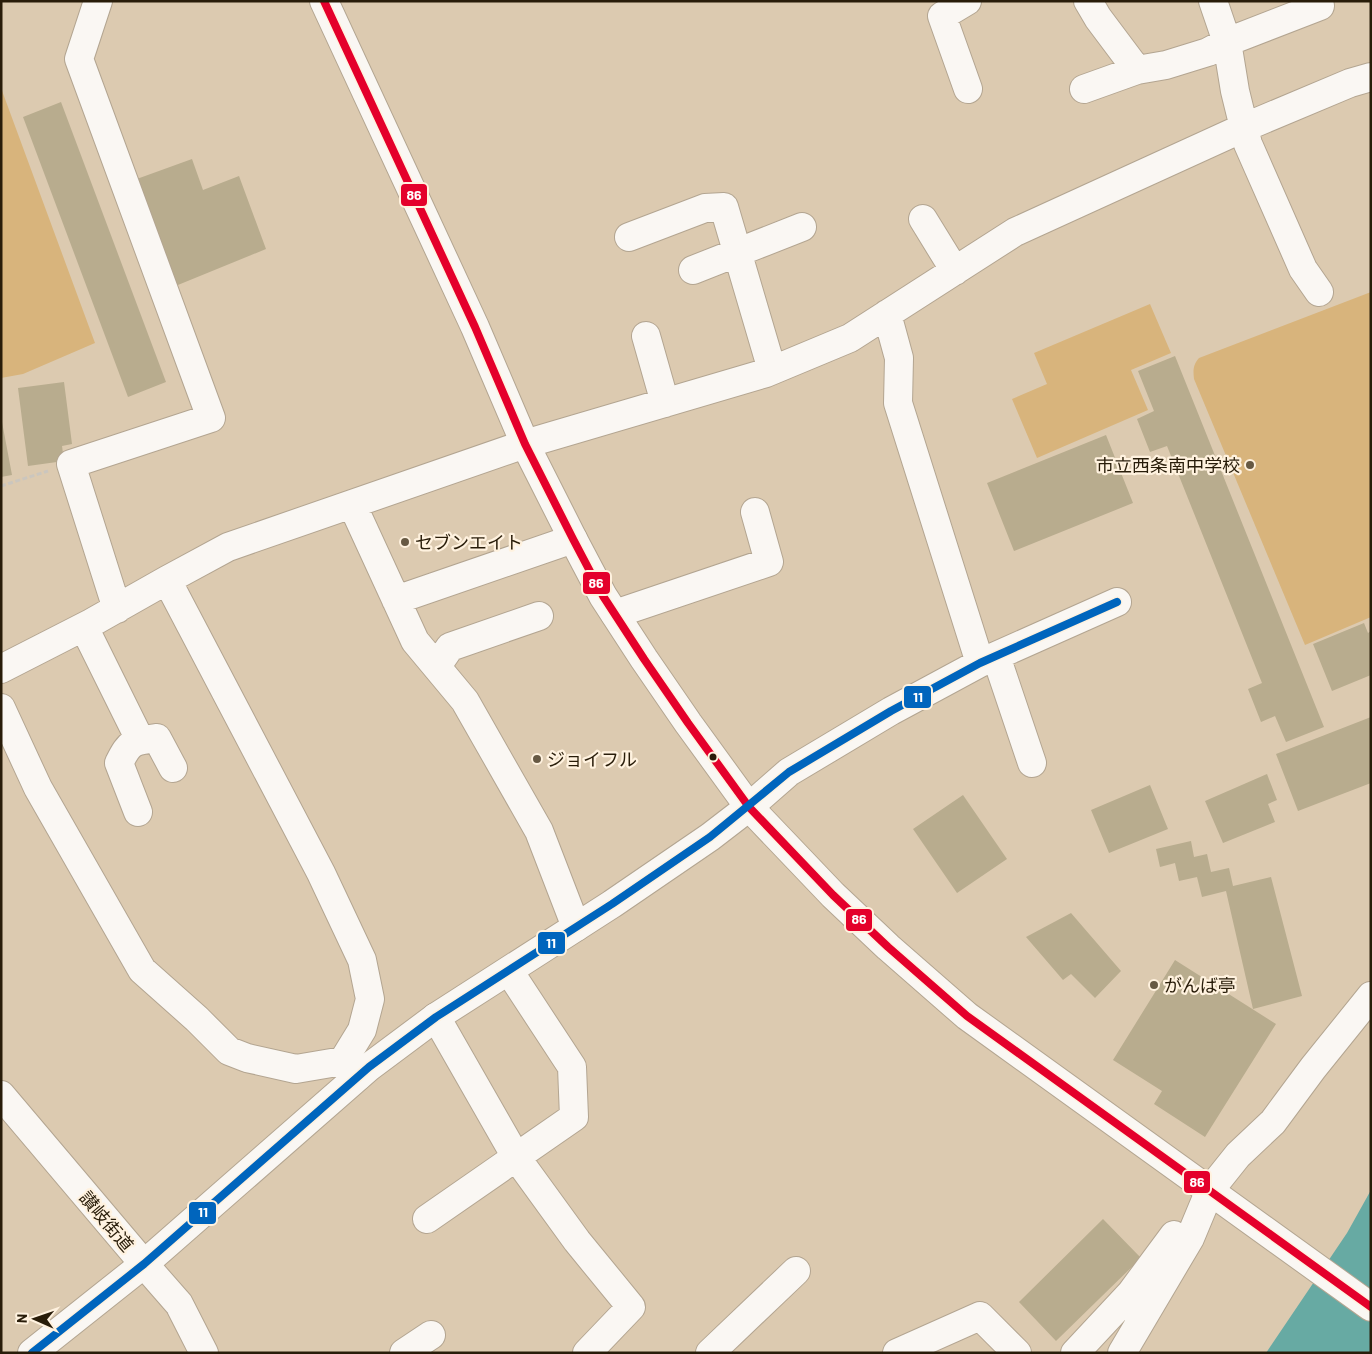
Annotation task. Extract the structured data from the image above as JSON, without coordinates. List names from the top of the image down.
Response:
{
  "streets": {
    "main road": ["讃岐街道"]
  },
  "places": [
    "市立西条南中学校",
    "セブンエイト",
    "ジョイフル",
    "がんば亭"
  ],
  "lines": ["transit line 86", "transit line 11"],
  "north": "left"
}
